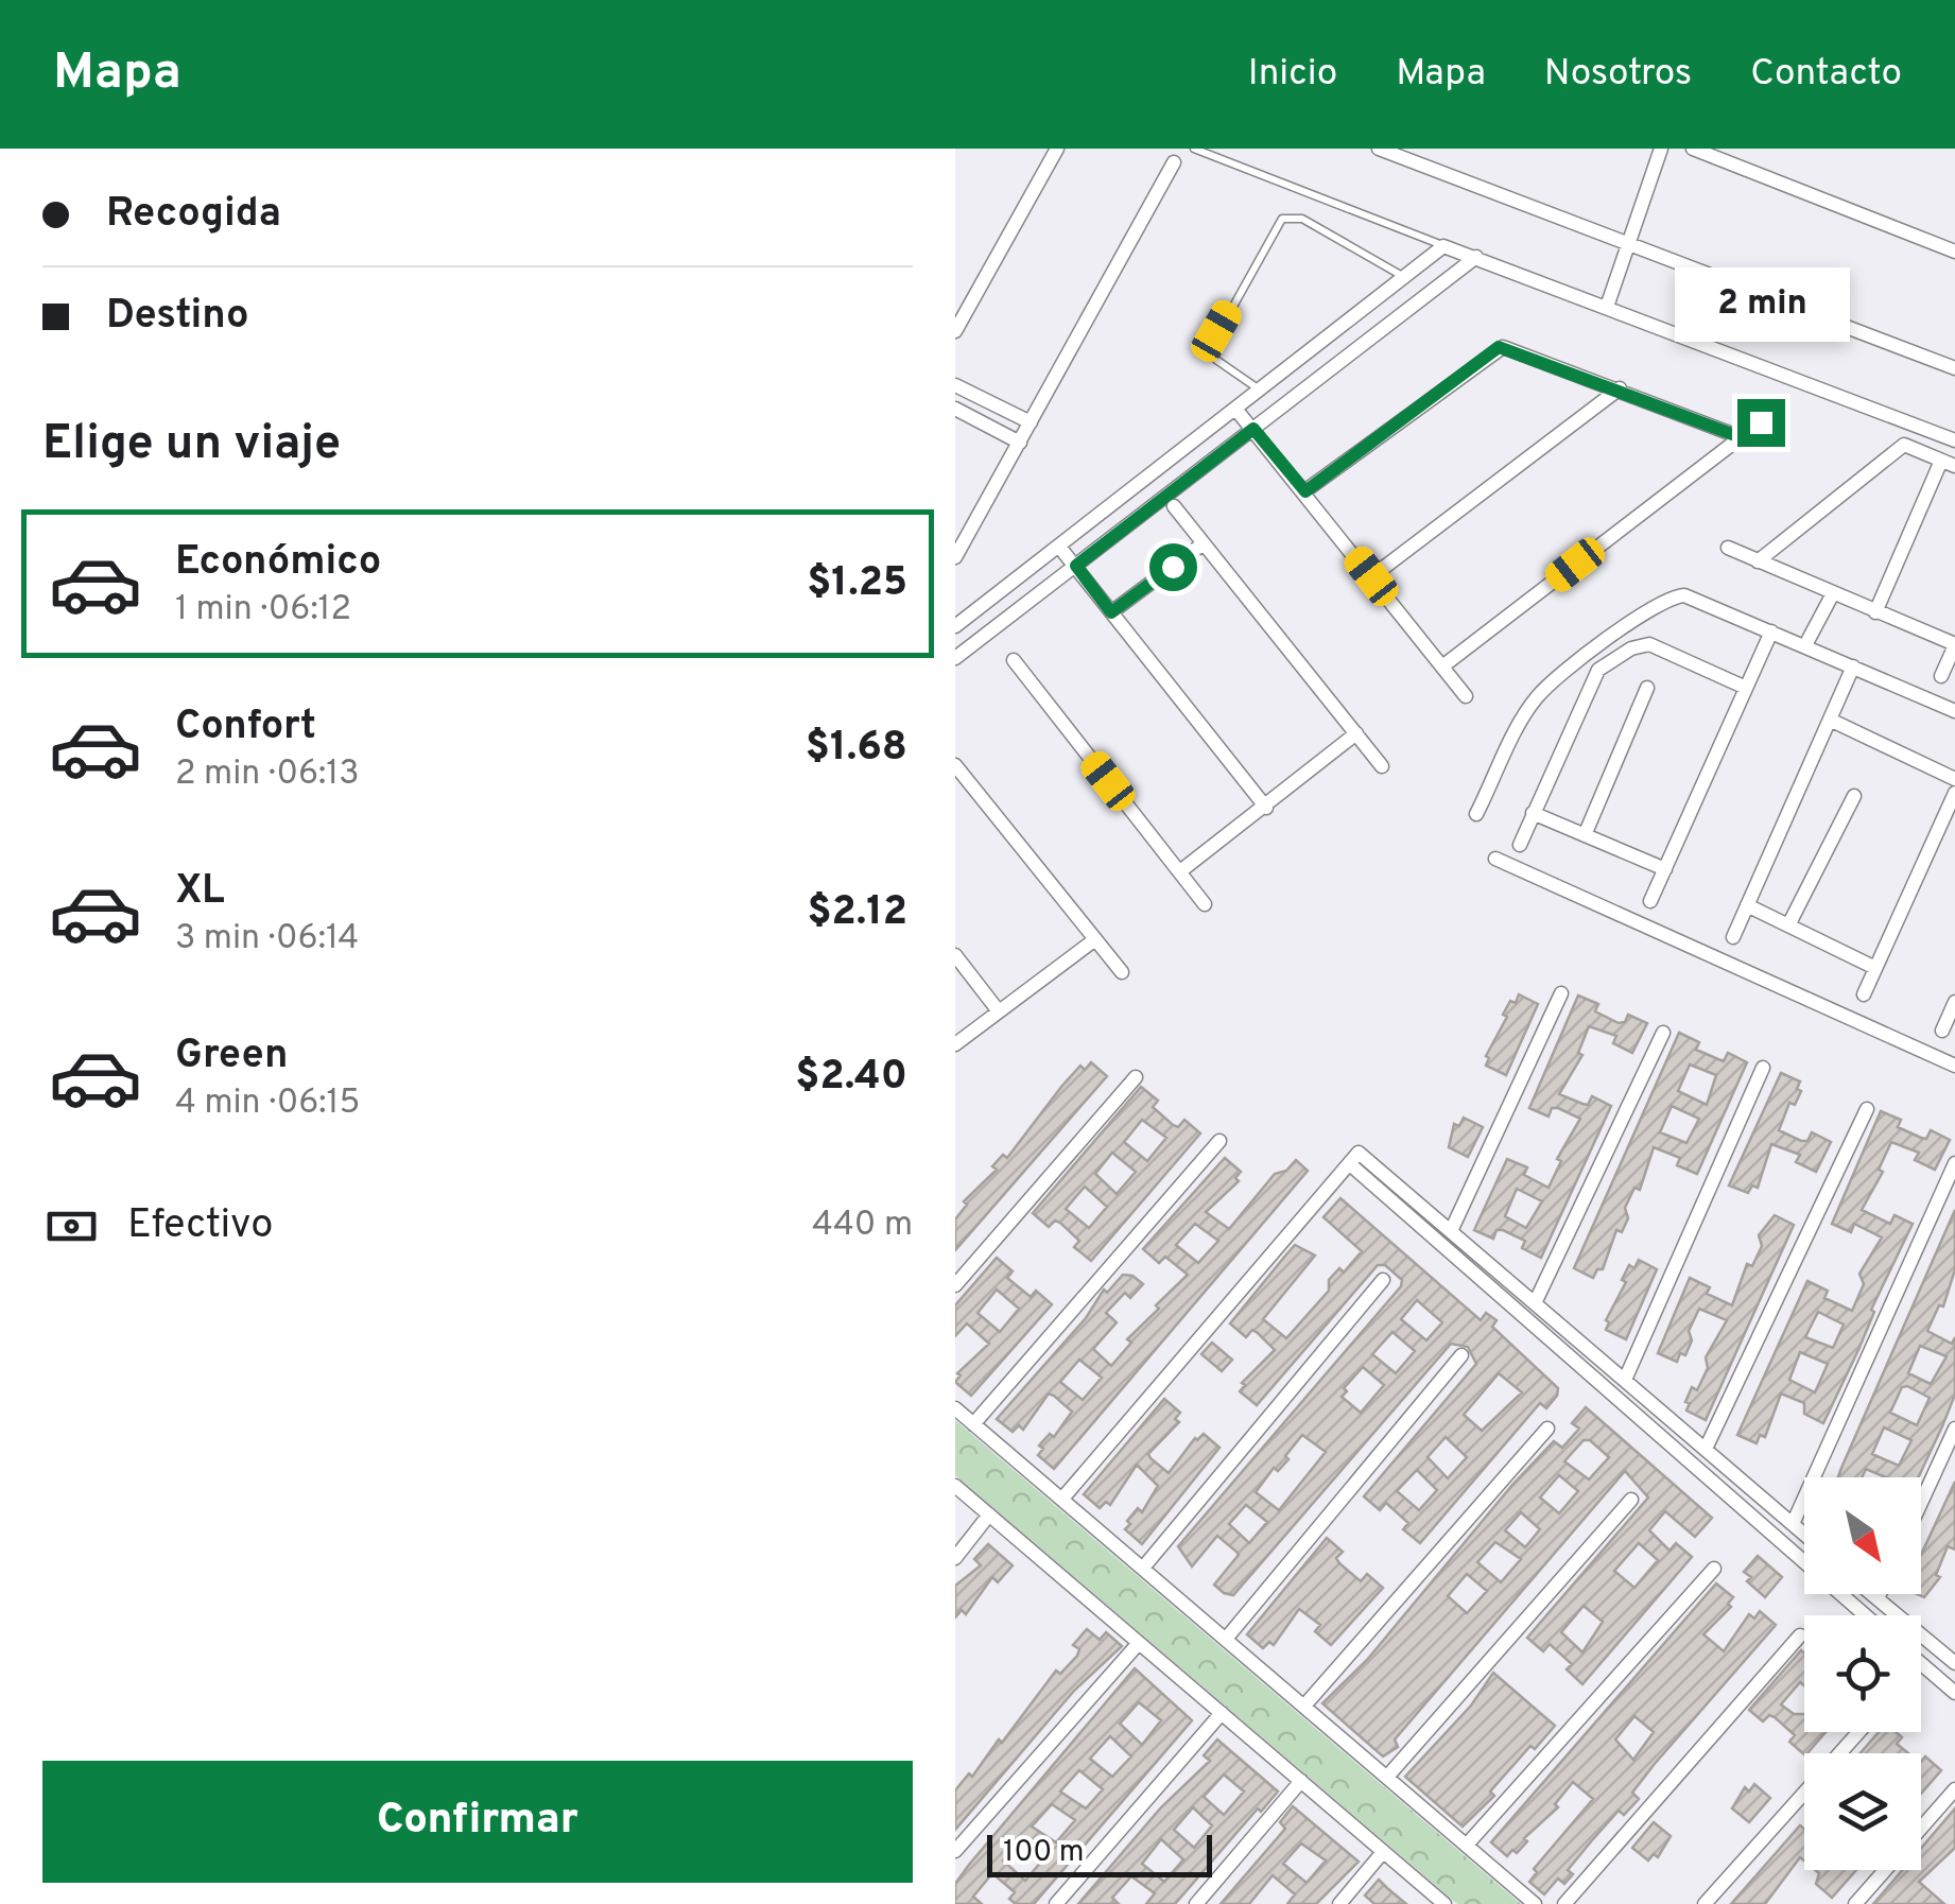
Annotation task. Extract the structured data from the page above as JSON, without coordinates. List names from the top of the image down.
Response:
{
  "scale_bar": "100 m",
  "north": "bottom right",
  "page": {
    "header": "Mapa",
    "nav": [
      "Inicio",
      "Mapa",
      "Nosotros",
      "Contacto"
    ],
    "banner": ["Recogida", "Destino"],
    "bubble": "2 min",
    "heading": "Elige un viaje",
    "list": [
      {
        "name": "Económico",
        "note": "1 min · 06:12",
        "value": "$1.25"
      },
      {
        "name": "Confort",
        "note": "2 min · 06:13",
        "value": "$1.68"
      },
      {
        "name": "XL",
        "note": "3 min · 06:14",
        "value": "$2.12"
      },
      {
        "name": "Green",
        "note": "4 min · 06:15",
        "value": "$2.40"
      }
    ],
    "pay": ["Efectivo", "440 m"],
    "buttons": "Confirmar",
    "scale": "100 m"
  }
}
